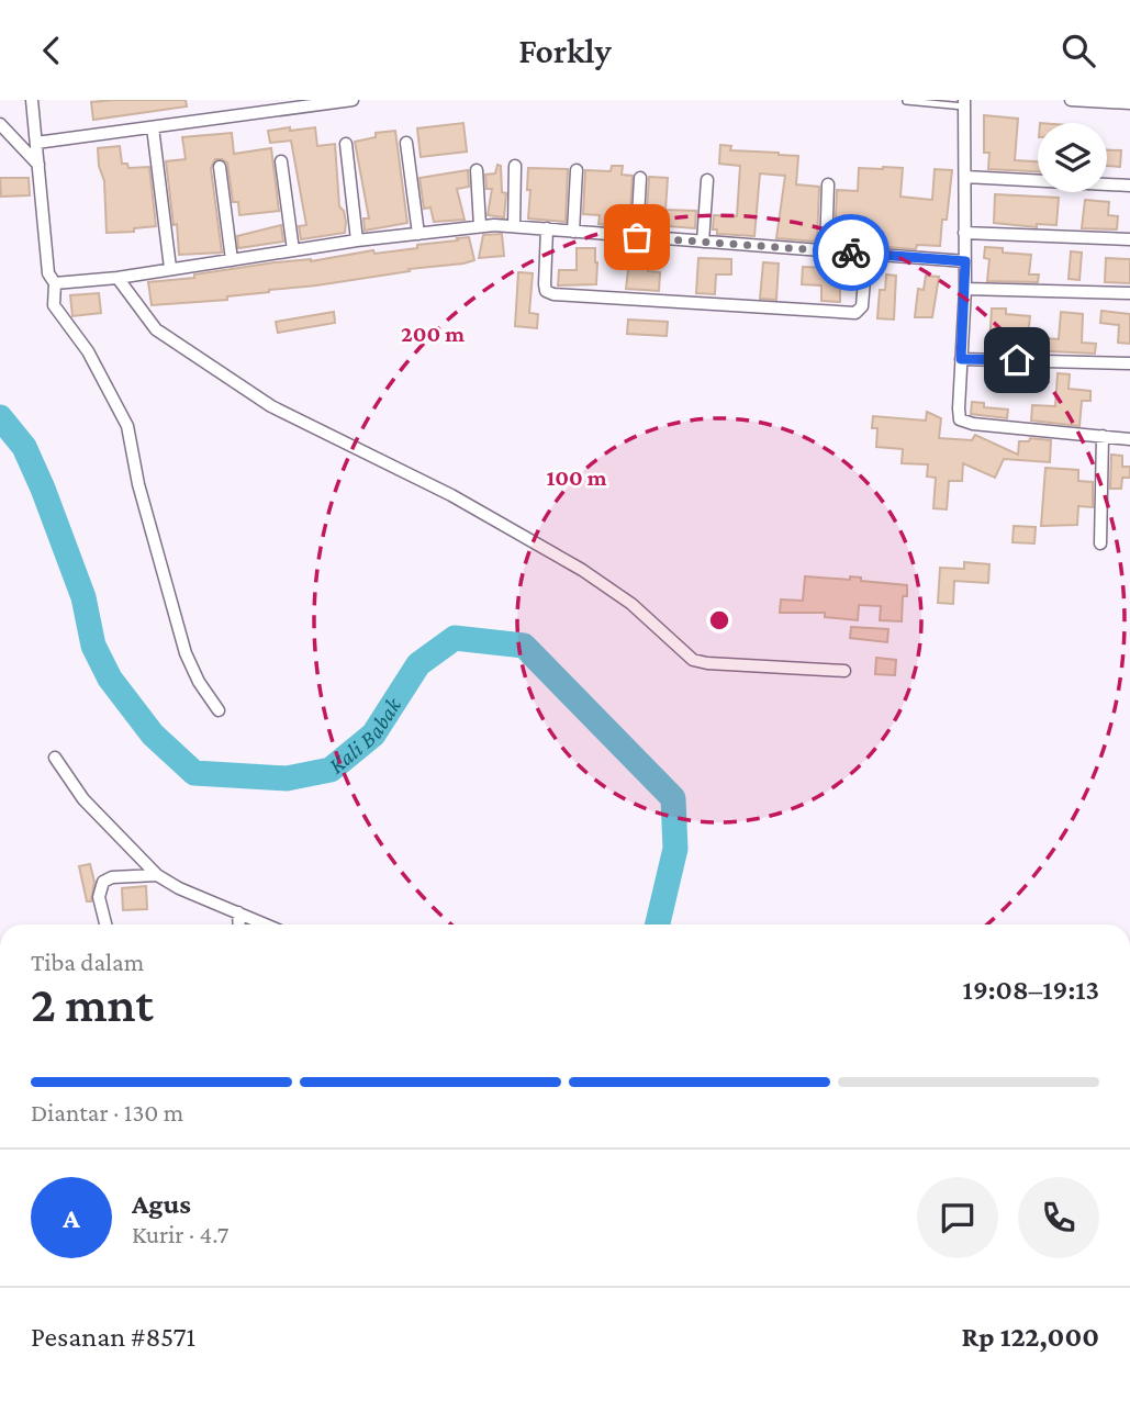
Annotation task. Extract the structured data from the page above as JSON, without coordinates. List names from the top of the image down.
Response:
{
  "water": ["Kali Babak"],
  "page": {
    "header": "Forkly",
    "heading": ["2 mnt", "Tiba dalam", "19:08–19:13"],
    "panel": [
      "Agus",
      "Kurir · 4.7",
      "Pesanan #8571",
      "Rp 122,000"
    ],
    "bar": "Diantar · 130 m",
    "round": "A"
  },
  "rings": ["200 m", "100 m"]
}
